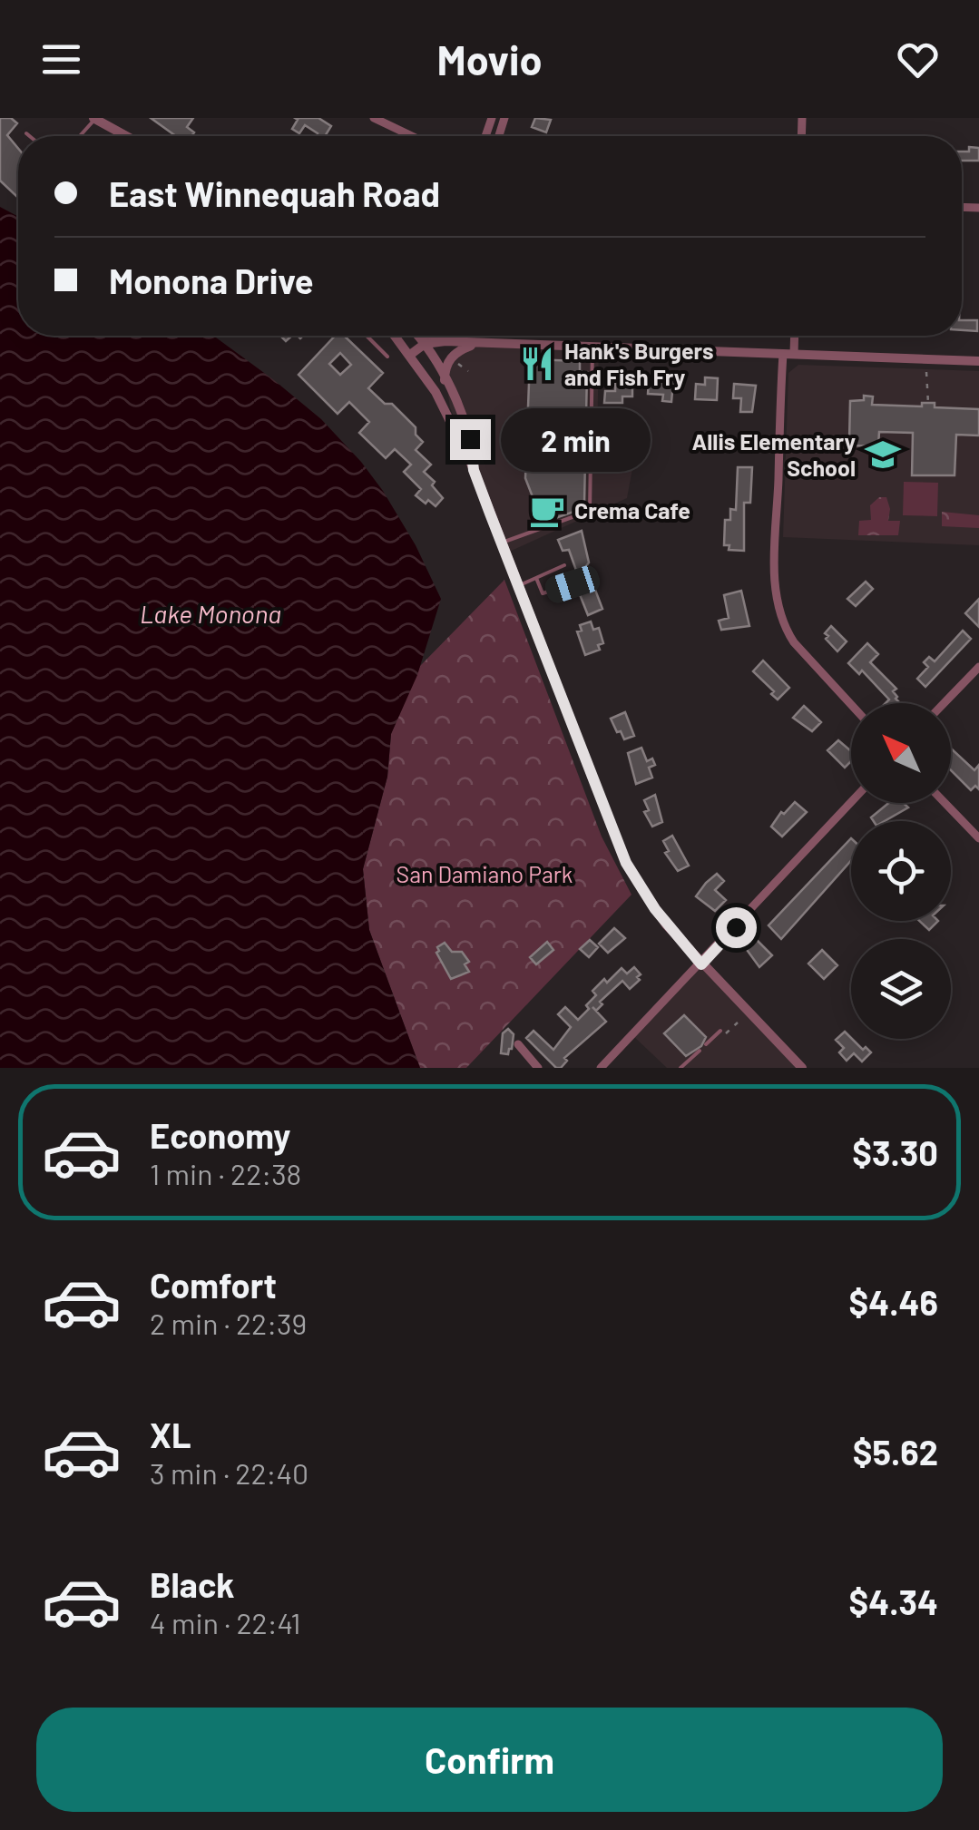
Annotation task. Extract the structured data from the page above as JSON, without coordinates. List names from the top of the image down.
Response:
{
  "water": ["Lake Monona"],
  "parks": ["San Damiano Park"],
  "places": {
    "restaurant": ["Hank's Burgers and Fish Fry"],
    "school or university": ["Allis Elementary School"],
    "cafe": ["Crema Cafe"]
  },
  "north": "top left",
  "page": {
    "header": "Movio",
    "banner": ["East Winnequah Road", "Monona Drive"],
    "bubble": "2 min",
    "list": [
      {
        "name": "Economy",
        "note": "1 min · 22:38",
        "value": "$3.30"
      },
      {
        "name": "Comfort",
        "note": "2 min · 22:39",
        "value": "$4.46"
      },
      {
        "name": "XL",
        "note": "3 min · 22:40",
        "value": "$5.62"
      },
      {
        "name": "Black",
        "note": "4 min · 22:41",
        "value": "$4.34"
      }
    ],
    "buttons": "Confirm"
  }
}
